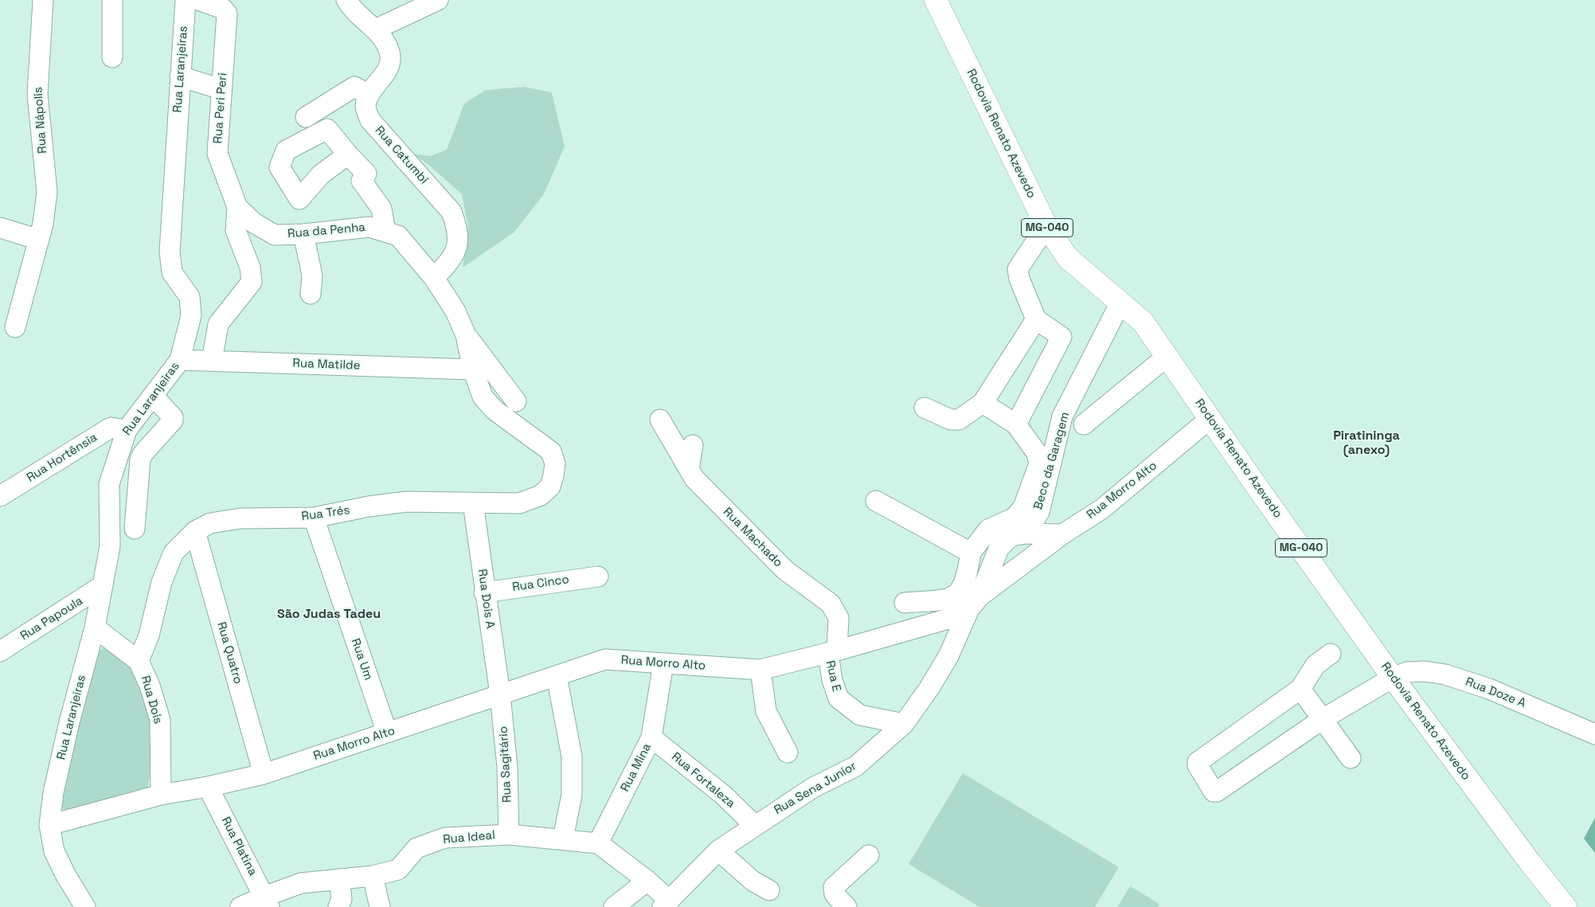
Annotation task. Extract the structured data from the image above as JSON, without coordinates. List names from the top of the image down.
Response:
{
  "streets": {
    "main road": ["Rodovia Renato Azevedo", "MG-040"],
    "street": [
      "Rua Laranjeiras",
      "Rua Peri Peri",
      "Rua Nápolis",
      "Rua Catumbi",
      "Rua da Penha",
      "Rua Matilde",
      "Rua Hortênsia",
      "Beco da Garagem",
      "Rua Morro Alto",
      "Rua Trés",
      "Rua Machado",
      "Rua Cinco",
      "Rua Dois A",
      "Rua Papoula",
      "Rua Quatro",
      "Rua Um",
      "Rua E",
      "Rua Doze A",
      "Rua Dois",
      "Rua Sagitário",
      "Rua Mina",
      "Rua Fortaleza",
      "Rua Sena Junior",
      "Rua Ideal",
      "Rua Platina"
    ]
  },
  "crossings": [
    ["Rua Laranjeiras", "Rua Matilde"],
    ["Rua Laranjeiras", "Rua Hortênsia"],
    ["Rua Laranjeiras", "Rua Morro Alto"],
    ["Rua Laranjeiras", "Rua Papoula"],
    ["Rua Laranjeiras", "Rua Dois"],
    ["Rua Peri Peri", "Rua da Penha"],
    ["Rua Peri Peri", "Rua Matilde"],
    ["Rodovia Renato Azevedo", "Beco da Garagem"],
    ["Rodovia Renato Azevedo", "Rua Morro Alto"],
    ["Rodovia Renato Azevedo", "Rua Doze A"],
    ["Rua Catumbi", "Rua da Penha"],
    ["Rua da Penha", "Rua Matilde"],
    ["Rua da Penha", "Rua Trés"],
    ["Rua Morro Alto", "Rua Machado"],
    ["Rua Morro Alto", "Rua Dois A"],
    ["Rua Morro Alto", "Rua Quatro"],
    ["Rua Morro Alto", "Rua Um"],
    ["Rua Morro Alto", "Rua E"],
    ["Rua Morro Alto", "Rua Dois"],
    ["Rua Morro Alto", "Rua Sagitário"],
    ["Rua Morro Alto", "Rua Mina"],
    ["Rua Morro Alto", "Rua Sena Junior"],
    ["Rua Morro Alto", "Rua Platina"],
    ["Rua Trés", "Rua Dois A"],
    ["Rua Trés", "Rua Quatro"],
    ["Rua Trés", "Rua Um"],
    ["Rua Trés", "Rua Dois"],
    ["Rua Machado", "Rua E"],
    ["Rua Cinco", "Rua Dois A"],
    ["Rua Dois A", "Rua Sagitário"],
    ["Rua E", "Rua Sena Junior"],
    ["Rua Sagitário", "Rua Ideal"],
    ["Rua Mina", "Rua Fortaleza"],
    ["Rua Mina", "Rua Ideal"],
    ["Rua Fortaleza", "Rua Sena Junior"],
    ["Rua Sena Junior", "Rua Ideal"],
    ["Rua Ideal", "Rua Platina"]
  ],
  "districts": ["Piratininga (anexo)", "São Judas Tadeu"]
}
